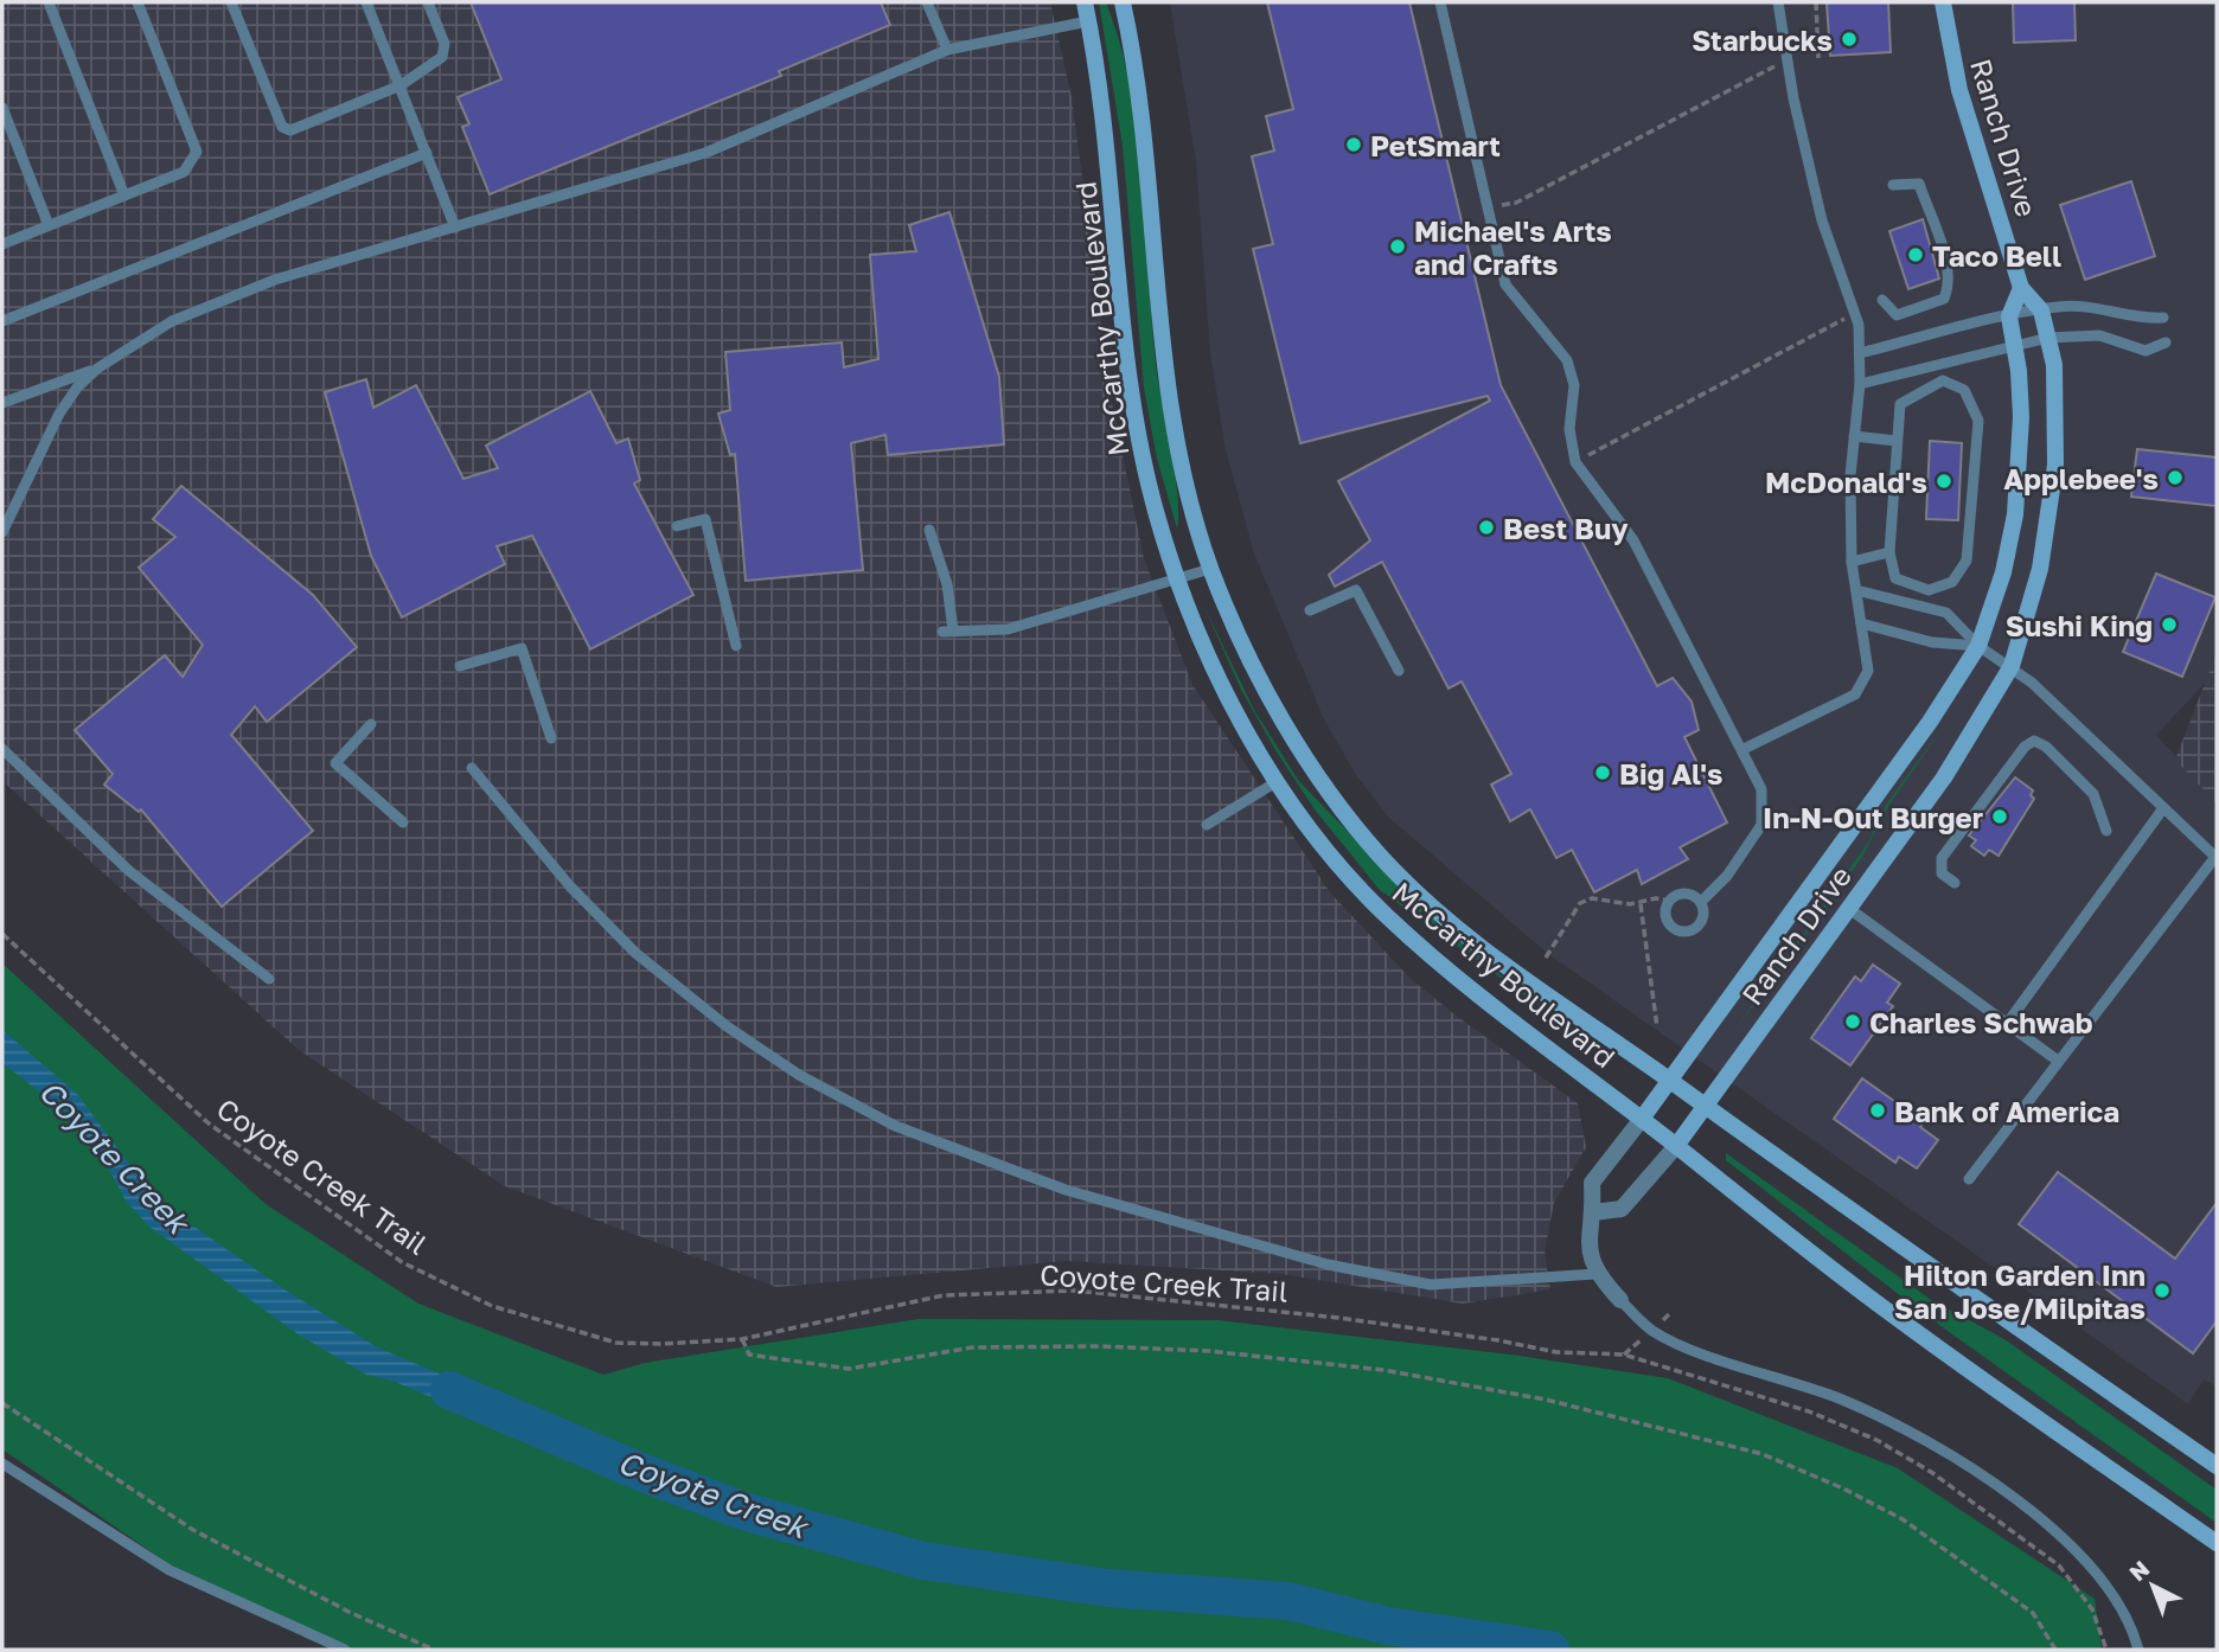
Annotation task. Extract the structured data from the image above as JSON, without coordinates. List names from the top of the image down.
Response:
{
  "streets": {
    "main road": ["Ranch Drive", "McCarthy Boulevard"],
    "path": ["Coyote Creek Trail"]
  },
  "crossings": [
    ["Ranch Drive", "McCarthy Boulevard"]
  ],
  "water": ["Coyote Creek"],
  "places": [
    "Starbucks",
    "PetSmart",
    "Michael's Arts and Crafts",
    "Taco Bell",
    "Applebee's",
    "McDonald's",
    "Best Buy",
    "Sushi King",
    "Big Al's",
    "In-N-Out Burger",
    "Charles Schwab",
    "Bank of America",
    "Hilton Garden Inn San Jose/Milpitas"
  ],
  "north": "top left"
}
